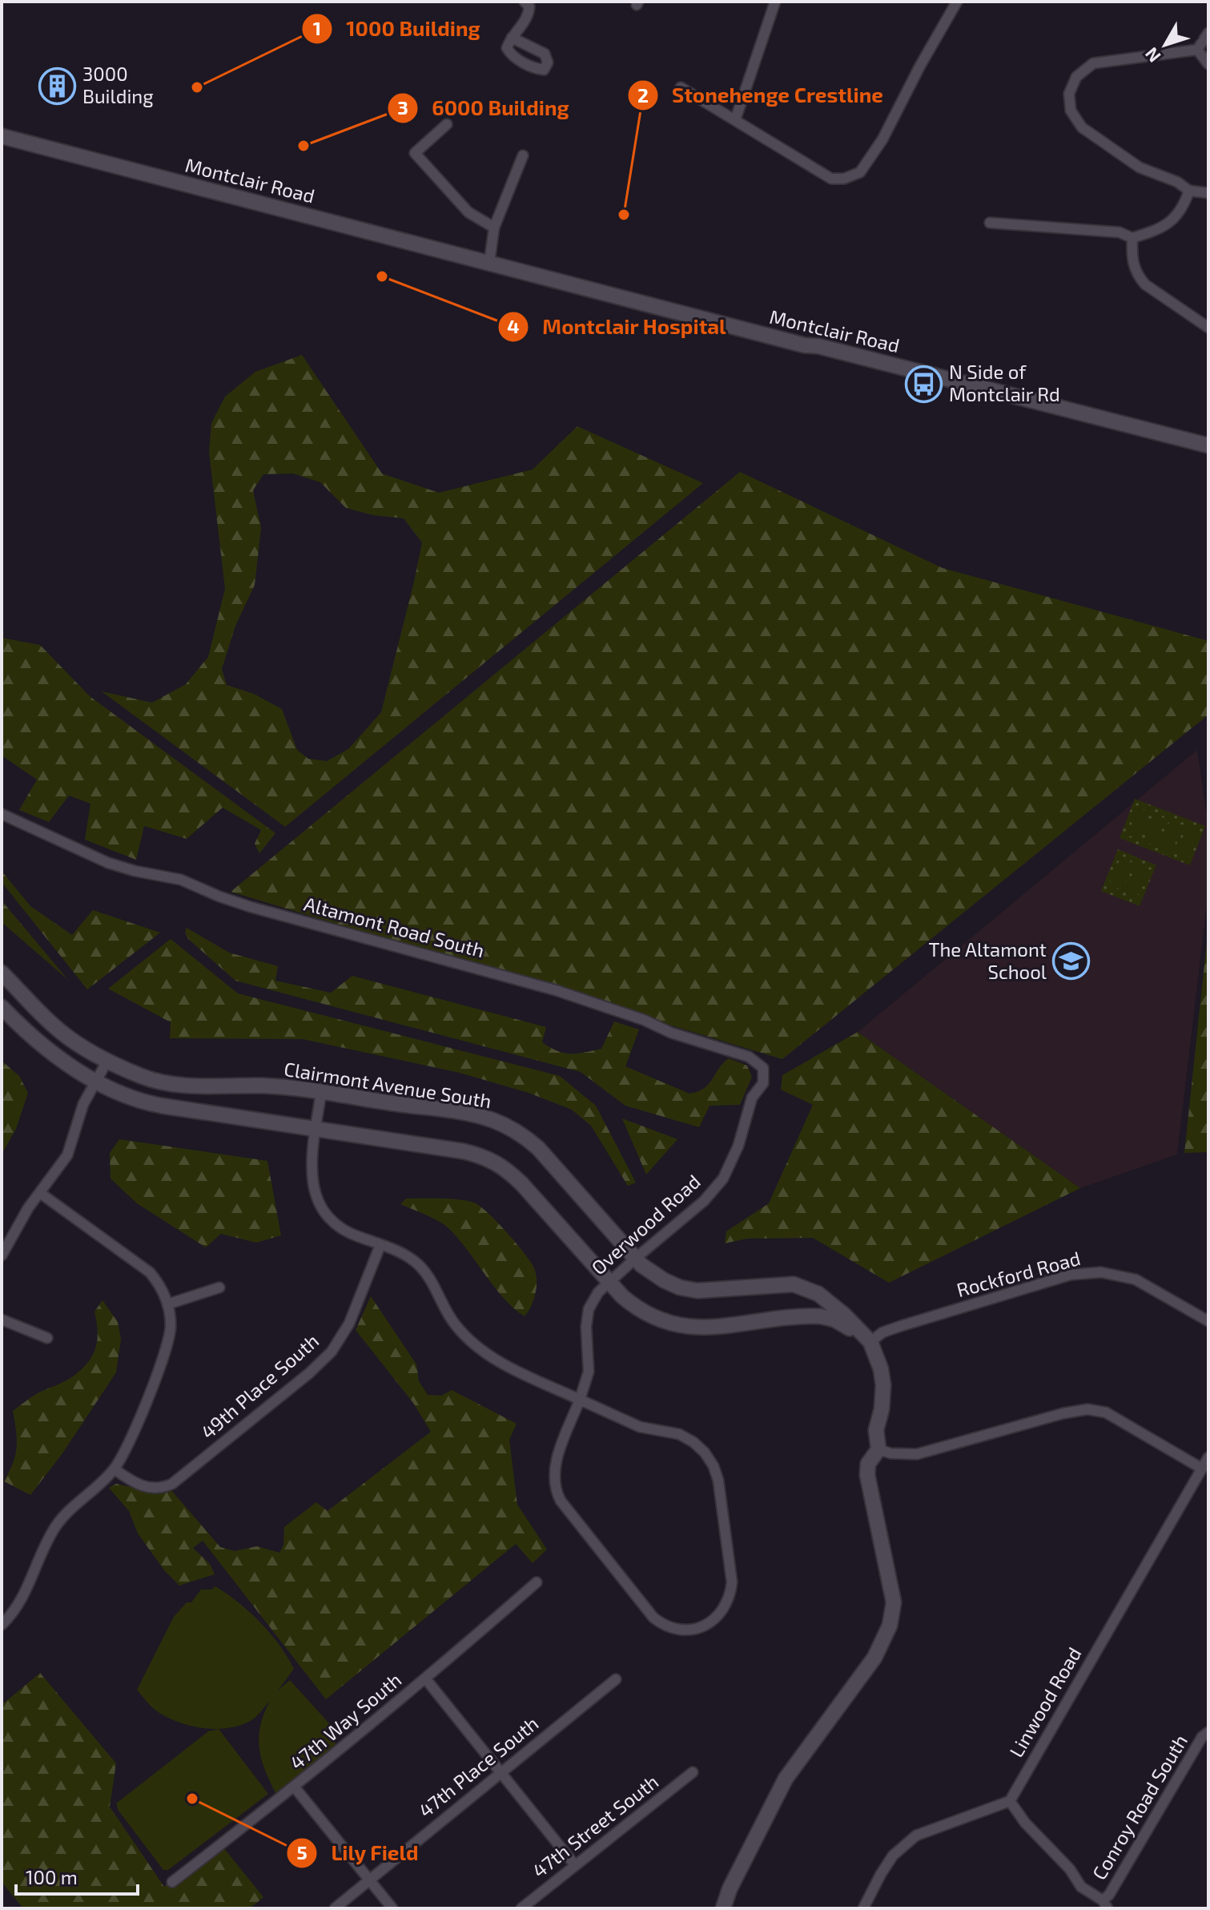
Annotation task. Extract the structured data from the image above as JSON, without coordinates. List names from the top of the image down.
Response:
{
  "streets": {
    "street": [
      "Montclair Road",
      "Altamont Road South",
      "Clairmont Avenue South",
      "Overwood Road",
      "Rockford Road",
      "49th Place South",
      "Linwood Road",
      "47th Way South",
      "47th Place South",
      "Conroy Road South",
      "47th Street South"
    ]
  },
  "crossings": [
    ["Altamont Road South", "Overwood Road"],
    ["Clairmont Avenue South", "Overwood Road"],
    ["Clairmont Avenue South", "Rockford Road"]
  ],
  "places": {
    "building": ["3000 Building"],
    "other": [
      "1000 Building",
      "6000 Building",
      "Stonehenge Crestline",
      "Montclair Hospital",
      "Lily Field"
    ],
    "bus stop": ["N Side of Montclair Rd"],
    "school or university": ["The Altamont School"]
  },
  "scale_bar": "100 m",
  "north": "bottom left"
}
